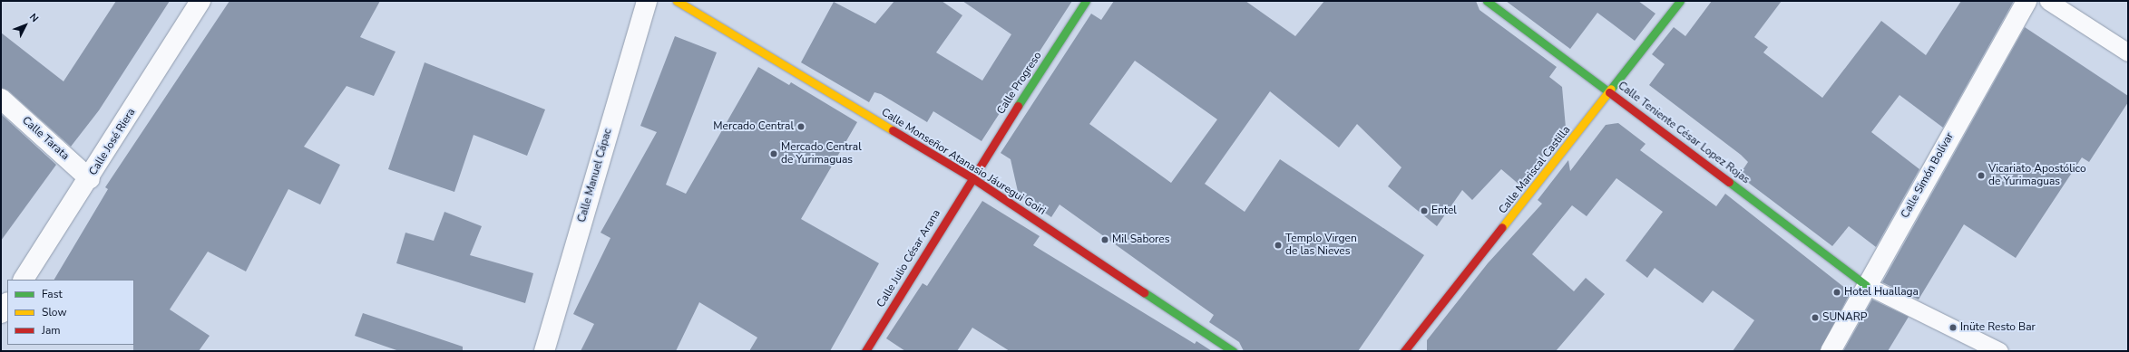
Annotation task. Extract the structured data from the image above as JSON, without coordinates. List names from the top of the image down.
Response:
{
  "streets": {
    "street": [
      "Calle Progreso",
      "Calle Teniente César Lopez Rojas",
      "Calle Tarata",
      "Calle José Riera",
      "Calle Monseñor Atanasio Jáuregui Goiri",
      "Calle Mariscal Castilla",
      "Calle Manuel Cápac",
      "Calle Simón Bolívar",
      "Calle Julio César Arana"
    ]
  },
  "crossings": [
    ["Calle Progreso", "Calle Monseñor Atanasio Jáuregui Goiri"],
    ["Calle Progreso", "Calle Julio César Arana"],
    ["Calle Teniente César Lopez Rojas", "Calle Mariscal Castilla"],
    ["Calle Teniente César Lopez Rojas", "Calle Simón Bolívar"],
    ["Calle Tarata", "Calle José Riera"],
    ["Calle Monseñor Atanasio Jáuregui Goiri", "Calle Julio César Arana"]
  ],
  "places": [
    "Mercado Central",
    "Mercado Central de Yurimaguas",
    "Vicariato Apostólico de Yurimaguas",
    "Entel",
    "Mil Sabores",
    "Templo Virgen de las Nieves",
    "Hotel Huallaga",
    "SUNARP",
    "Inüte Resto Bar"
  ],
  "legend": ["Fast", "Slow", "Jam"],
  "north": "top right"
}
